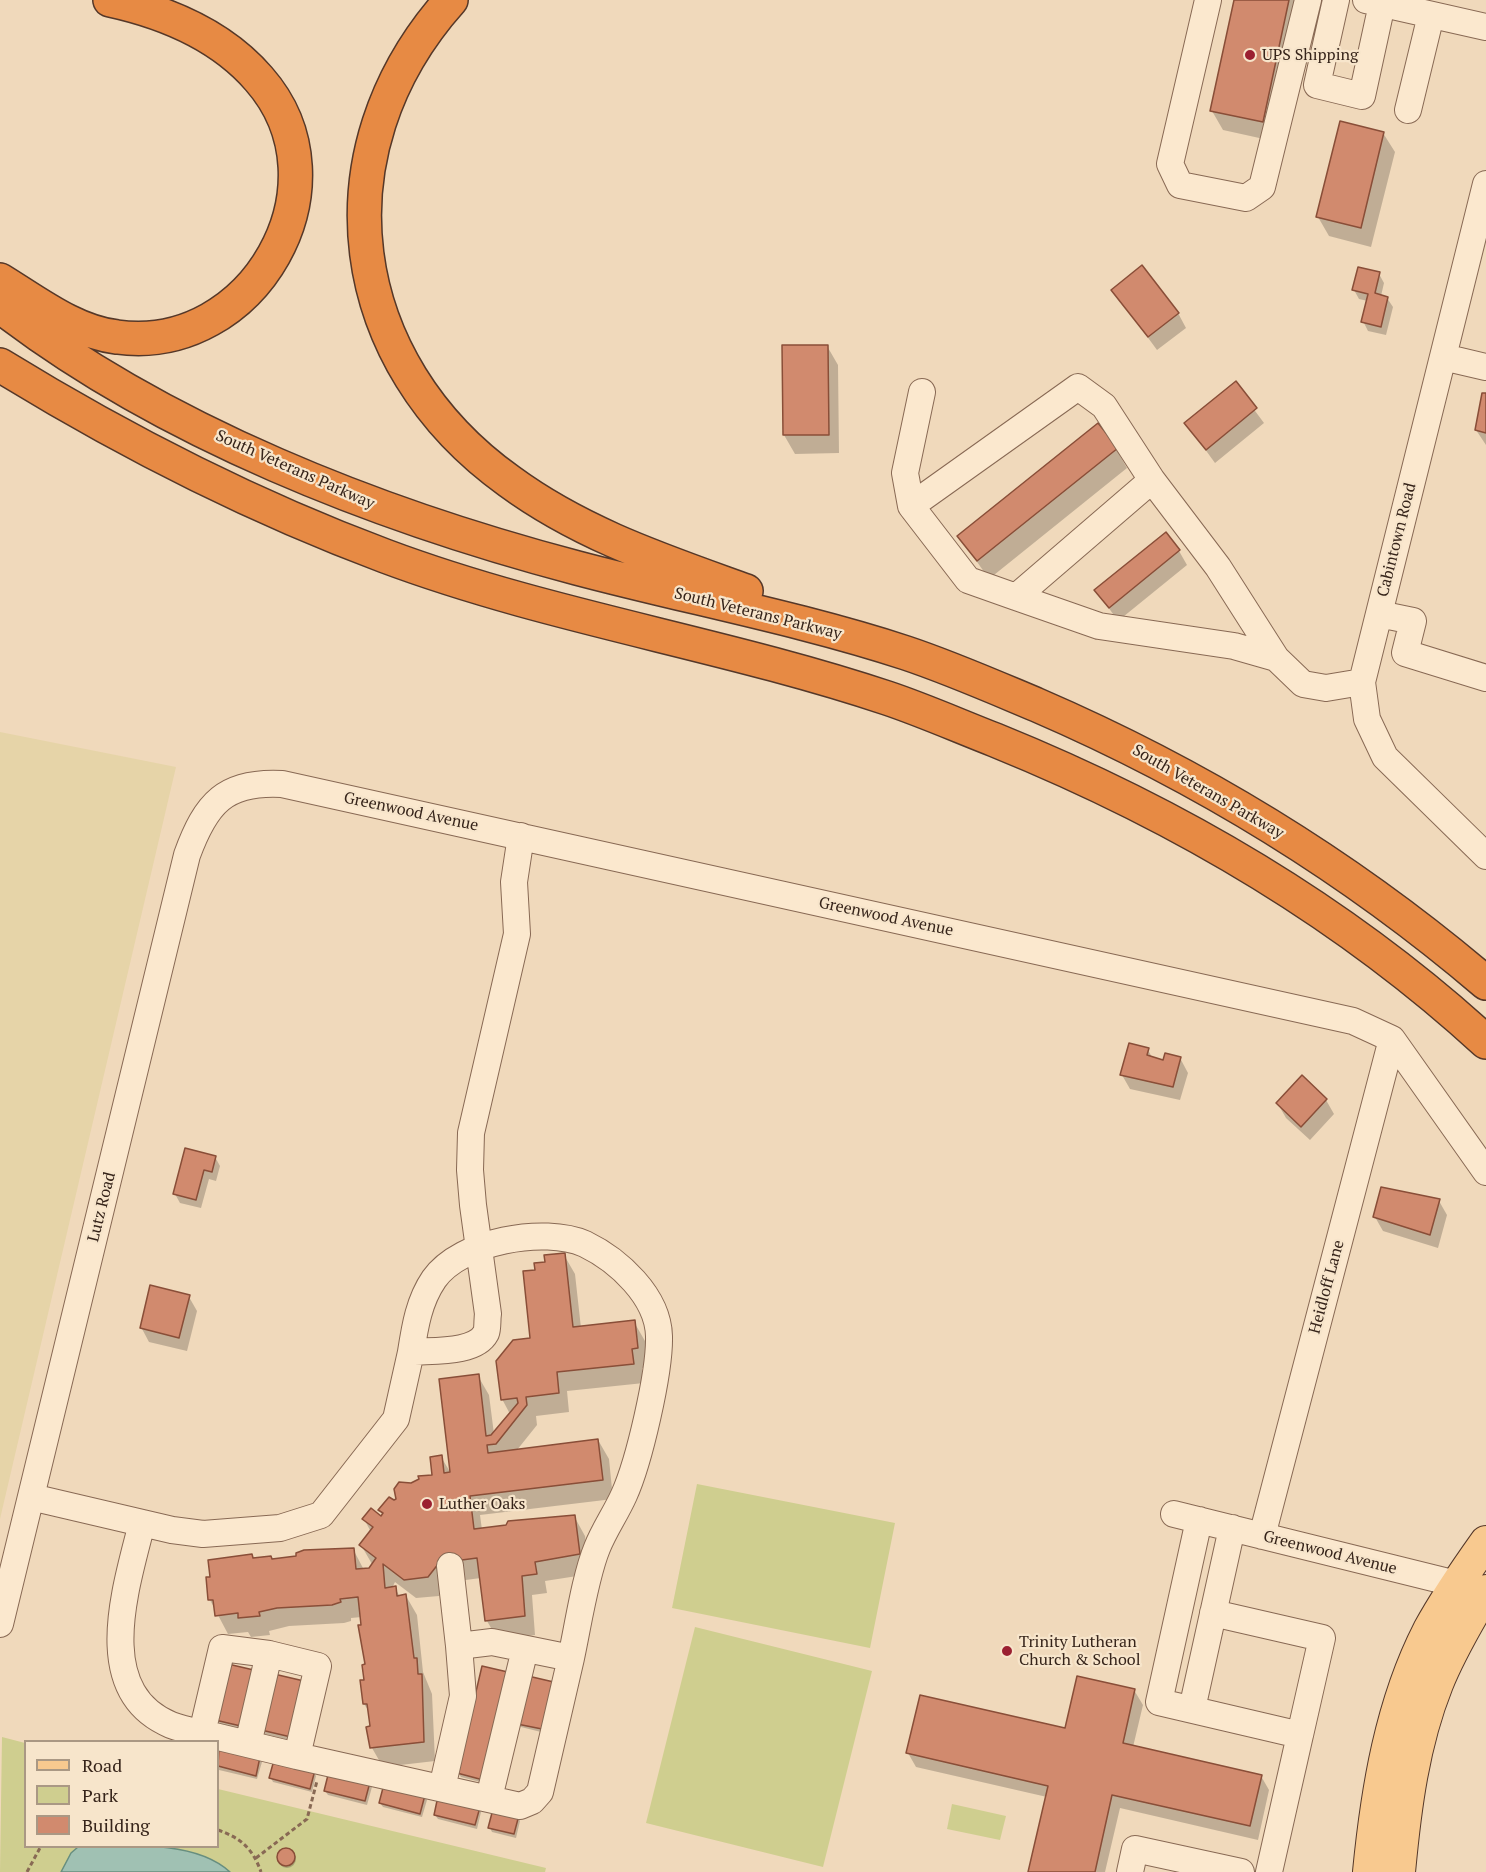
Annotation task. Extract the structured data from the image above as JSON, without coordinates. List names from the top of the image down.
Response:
{
  "streets": {
    "highway": ["South Veterans Parkway"],
    "street": [
      "Cabintown Road",
      "Greenwood Avenue",
      "Lutz Road",
      "Heidloff Lane"
    ]
  },
  "crossings": [
    ["Greenwood Avenue", "Lutz Road"],
    ["Greenwood Avenue", "Heidloff Lane"]
  ],
  "places": ["UPS Shipping", "Luther Oaks", "Trinity Lutheran Church & School"],
  "legend": ["Road", "Park", "Building"]
}
